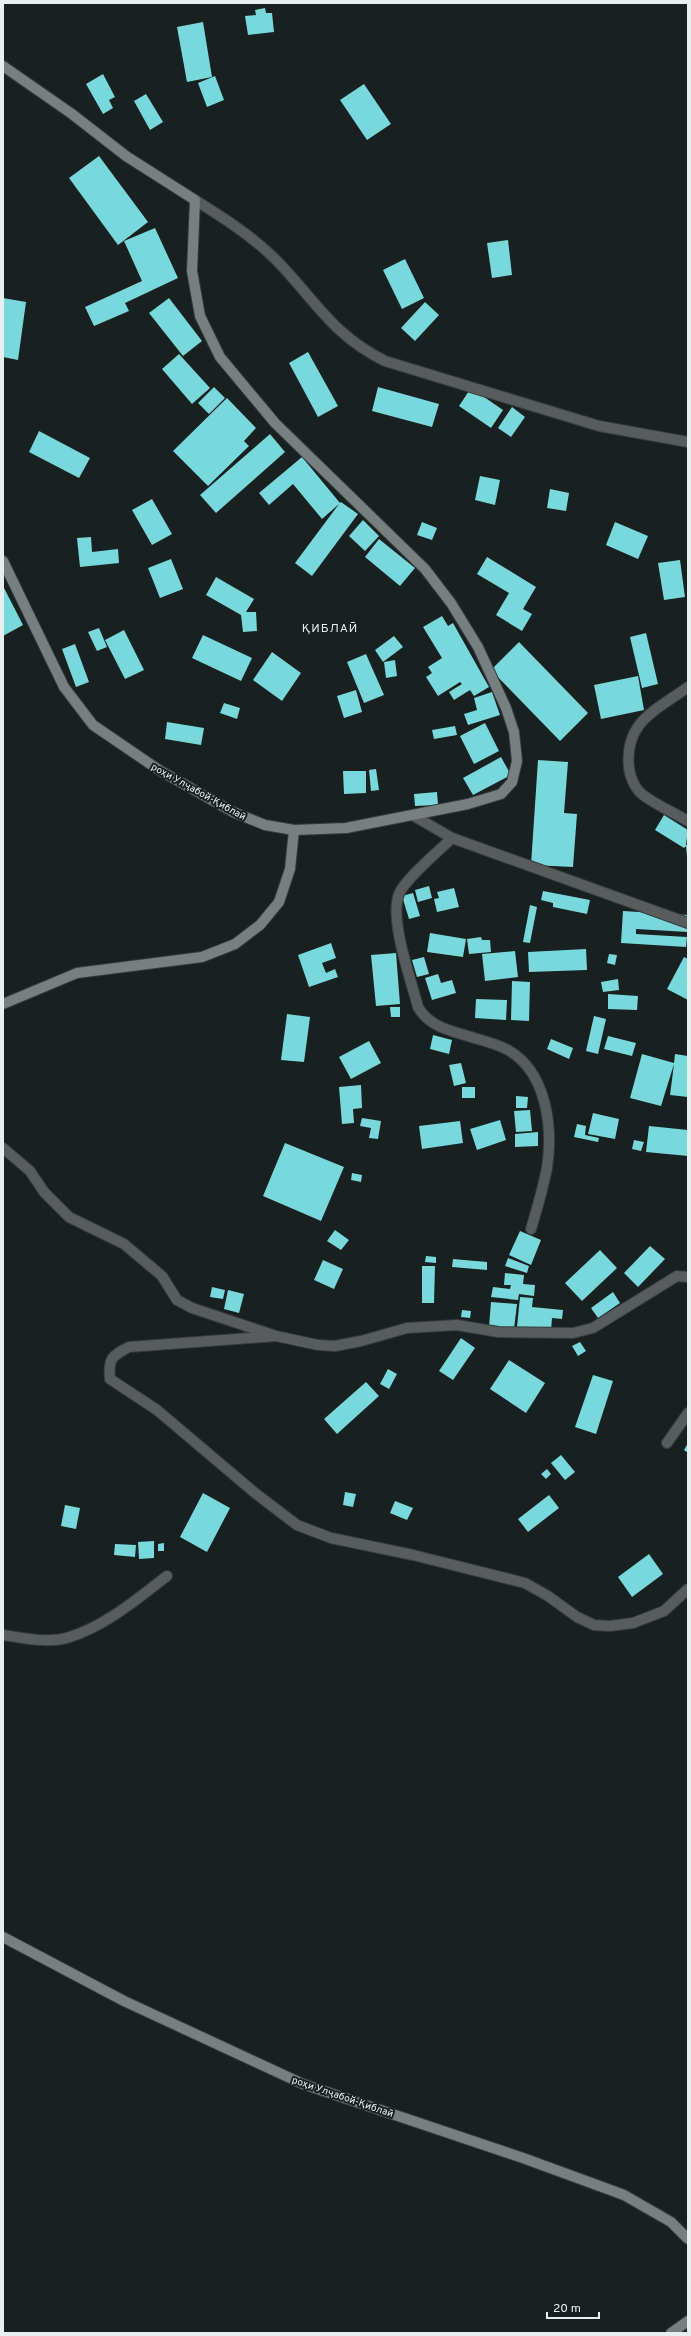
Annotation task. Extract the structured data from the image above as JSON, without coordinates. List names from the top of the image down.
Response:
{
  "streets": {
    "street": ["роҳи Улҷабой-Қиблаӣ"]
  },
  "districts": ["ҚИБЛАӢ"],
  "scale_bar": "20 m"
}
